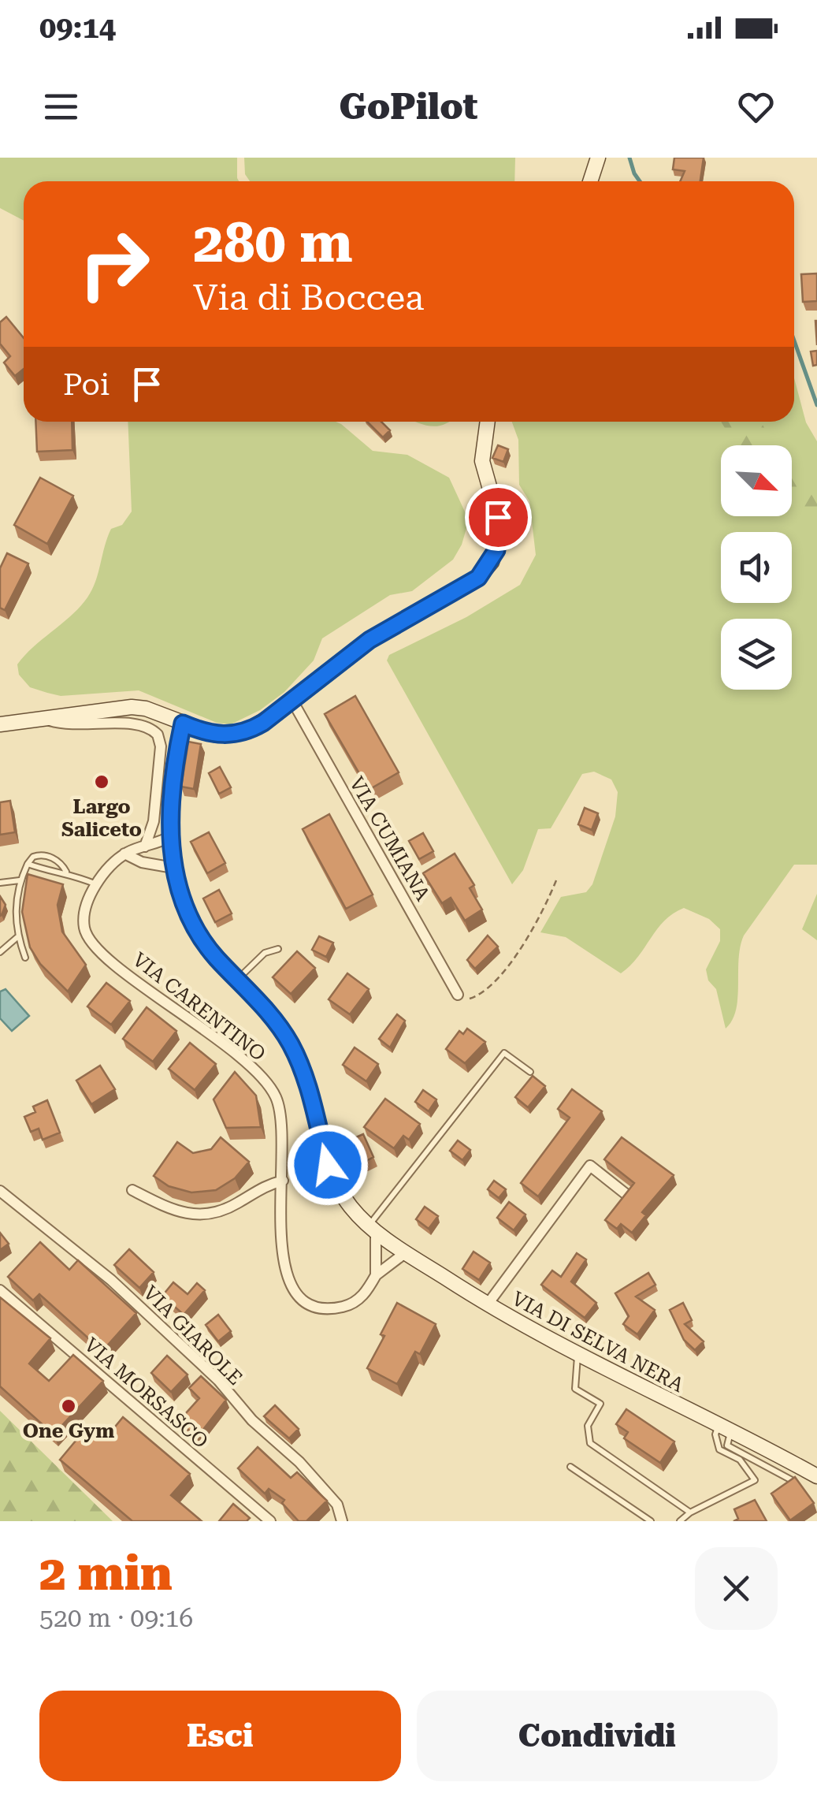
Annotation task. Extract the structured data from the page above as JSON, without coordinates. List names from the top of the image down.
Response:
{
  "streets": {
    "street": [
      "VIA CUMIANA",
      "VIA CARENTINO",
      "VIA GIAROLE",
      "VIA DI SELVA NERA",
      "VIA MORSASCO"
    ]
  },
  "crossings": [
    ["VIA CARENTINO", "VIA DI SELVA NERA"]
  ],
  "places": ["Largo Saliceto", "One Gym"],
  "north": "bottom right",
  "page": {
    "status": "09:14",
    "header": "GoPilot",
    "turn": ["280 m", "Via di Boccea"],
    "then": "Poi",
    "heading": ["2 min", "520 m · 09:16"],
    "buttons": ["Esci", "Condividi"]
  }
}
